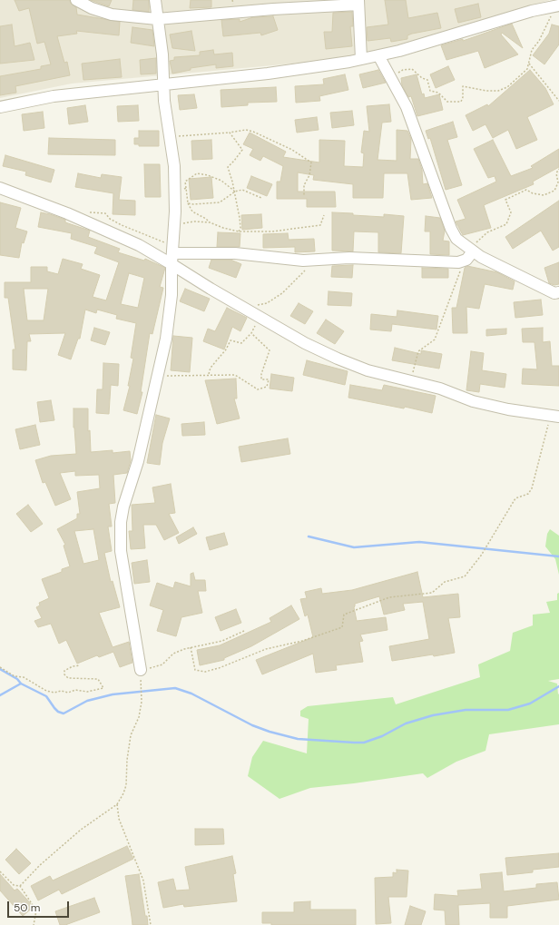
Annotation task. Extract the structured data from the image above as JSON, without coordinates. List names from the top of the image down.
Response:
{
  "scale_bar": "50 m"
}
